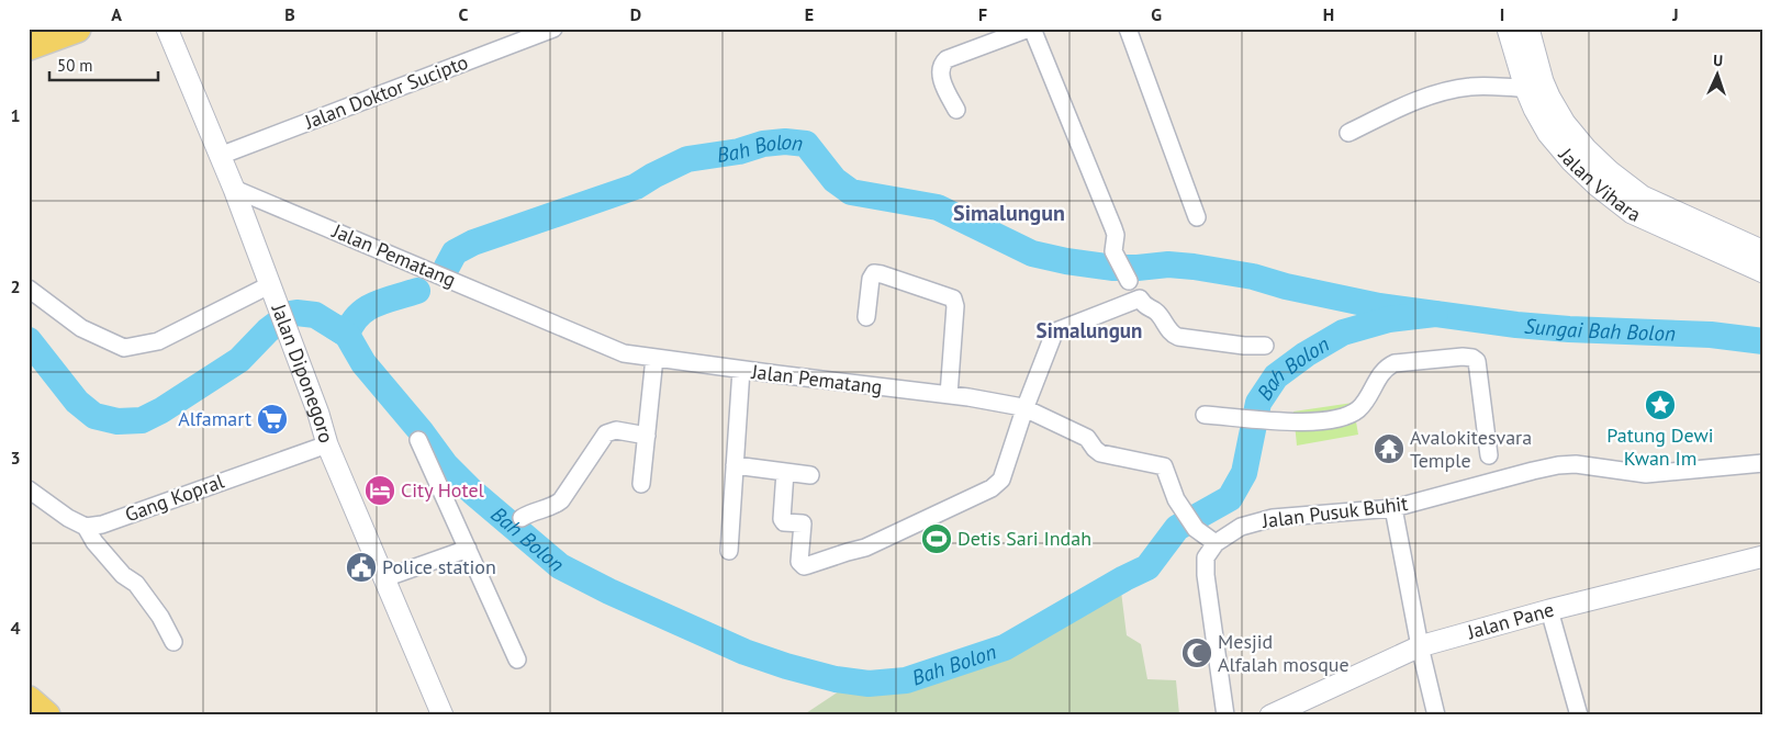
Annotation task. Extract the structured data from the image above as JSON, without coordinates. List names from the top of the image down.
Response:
{
  "streets": {
    "street": [
      "Jalan Doktor Sucipto",
      "Jalan Vihara",
      "Jalan Pematang",
      "Jalan Diponegoro",
      "Gang Kopral",
      "Jalan Pusuk Buhit",
      "Jalan Pane"
    ]
  },
  "crossings": [
    ["Jalan Doktor Sucipto", "Jalan Diponegoro"],
    ["Jalan Pematang", "Jalan Diponegoro"],
    ["Jalan Pematang", "Jalan Pusuk Buhit"],
    ["Jalan Diponegoro", "Gang Kopral"]
  ],
  "districts": ["Simalungun", "Simalungun"],
  "water": ["Bah Bolon", "Sungai Bah Bolon"],
  "places": {
    "place": ["Patung Dewi Kwan Im"],
    "supermarket": ["Alfamart"],
    "temple": ["Avalokitesvara Temple"],
    "hotel": ["City Hotel"],
    "sports": ["Detis Sari Indah"],
    "public building": ["Police station"],
    "mosque": ["Mesjid Alfalah mosque"]
  },
  "scale_bar": "50 m",
  "north": "top",
  "grid": {
    "columns": [
      "A",
      "B",
      "C",
      "D",
      "E",
      "F",
      "G",
      "H",
      "I",
      "J"
    ],
    "rows": [
      "1",
      "2",
      "3",
      "4"
    ]
  }
}
